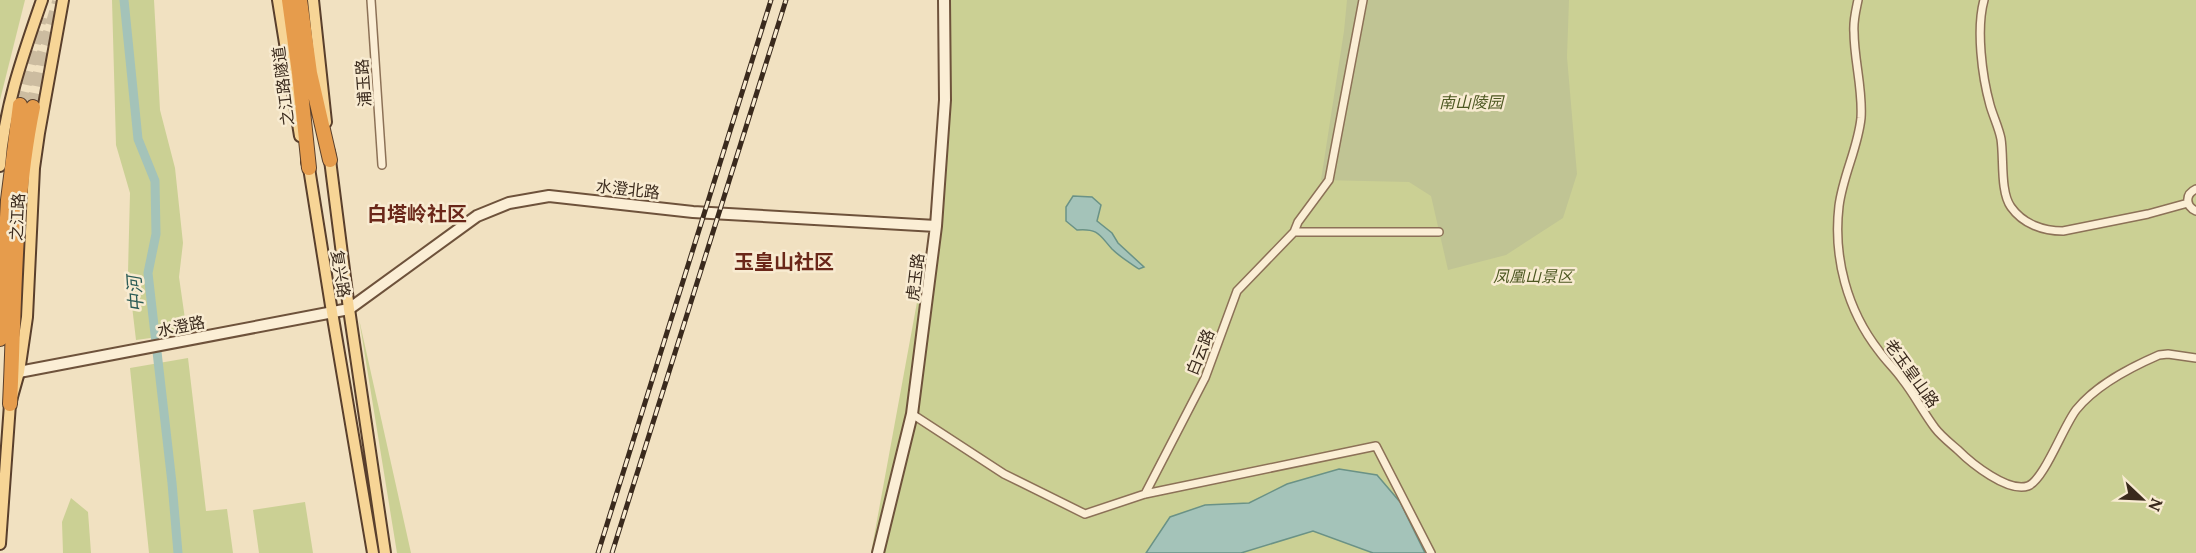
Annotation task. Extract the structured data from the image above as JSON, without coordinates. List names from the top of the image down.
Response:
{
  "streets": {
    "highway": ["之江路隧道"],
    "main road": ["之江路", "复兴路"],
    "street": [
      "浦玉路",
      "水澄北路",
      "虎玉路",
      "水澄路",
      "白云路",
      "老玉皇山路"
    ]
  },
  "crossings": [
    ["之江路隧道", "复兴路"],
    ["水澄北路", "复兴路"],
    ["水澄北路", "虎玉路"],
    ["水澄北路", "水澄路"],
    ["之江路", "水澄路"],
    ["复兴路", "水澄路"]
  ],
  "districts": ["白塔岭社区", "玉皇山社区"],
  "water": ["中河"],
  "parks": ["南山陵园", "凤凰山景区"],
  "north": "bottom right"
}
